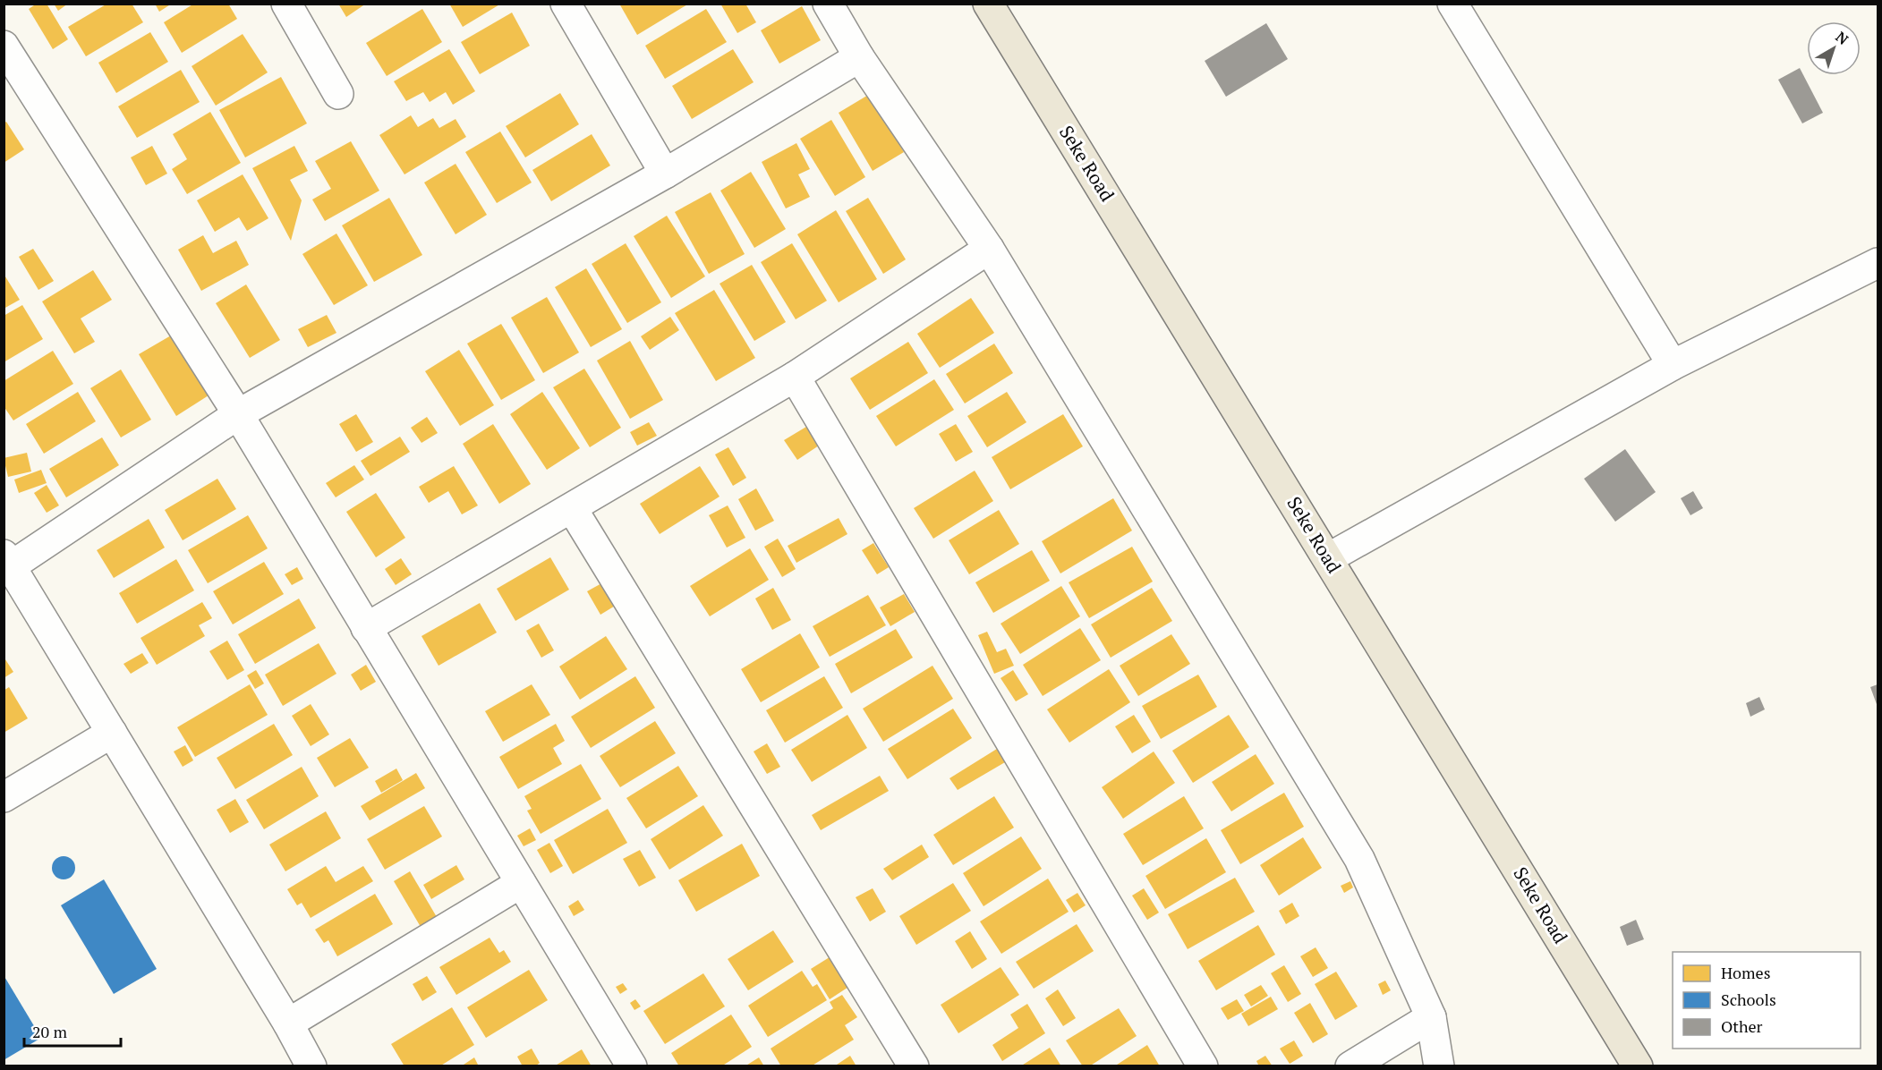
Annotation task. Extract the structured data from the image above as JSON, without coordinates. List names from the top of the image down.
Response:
{
  "streets": {
    "main road": ["Seke Road"]
  },
  "legend": ["Homes", "Schools", "Other"],
  "scale_bar": "20 m",
  "north": "top right"
}
